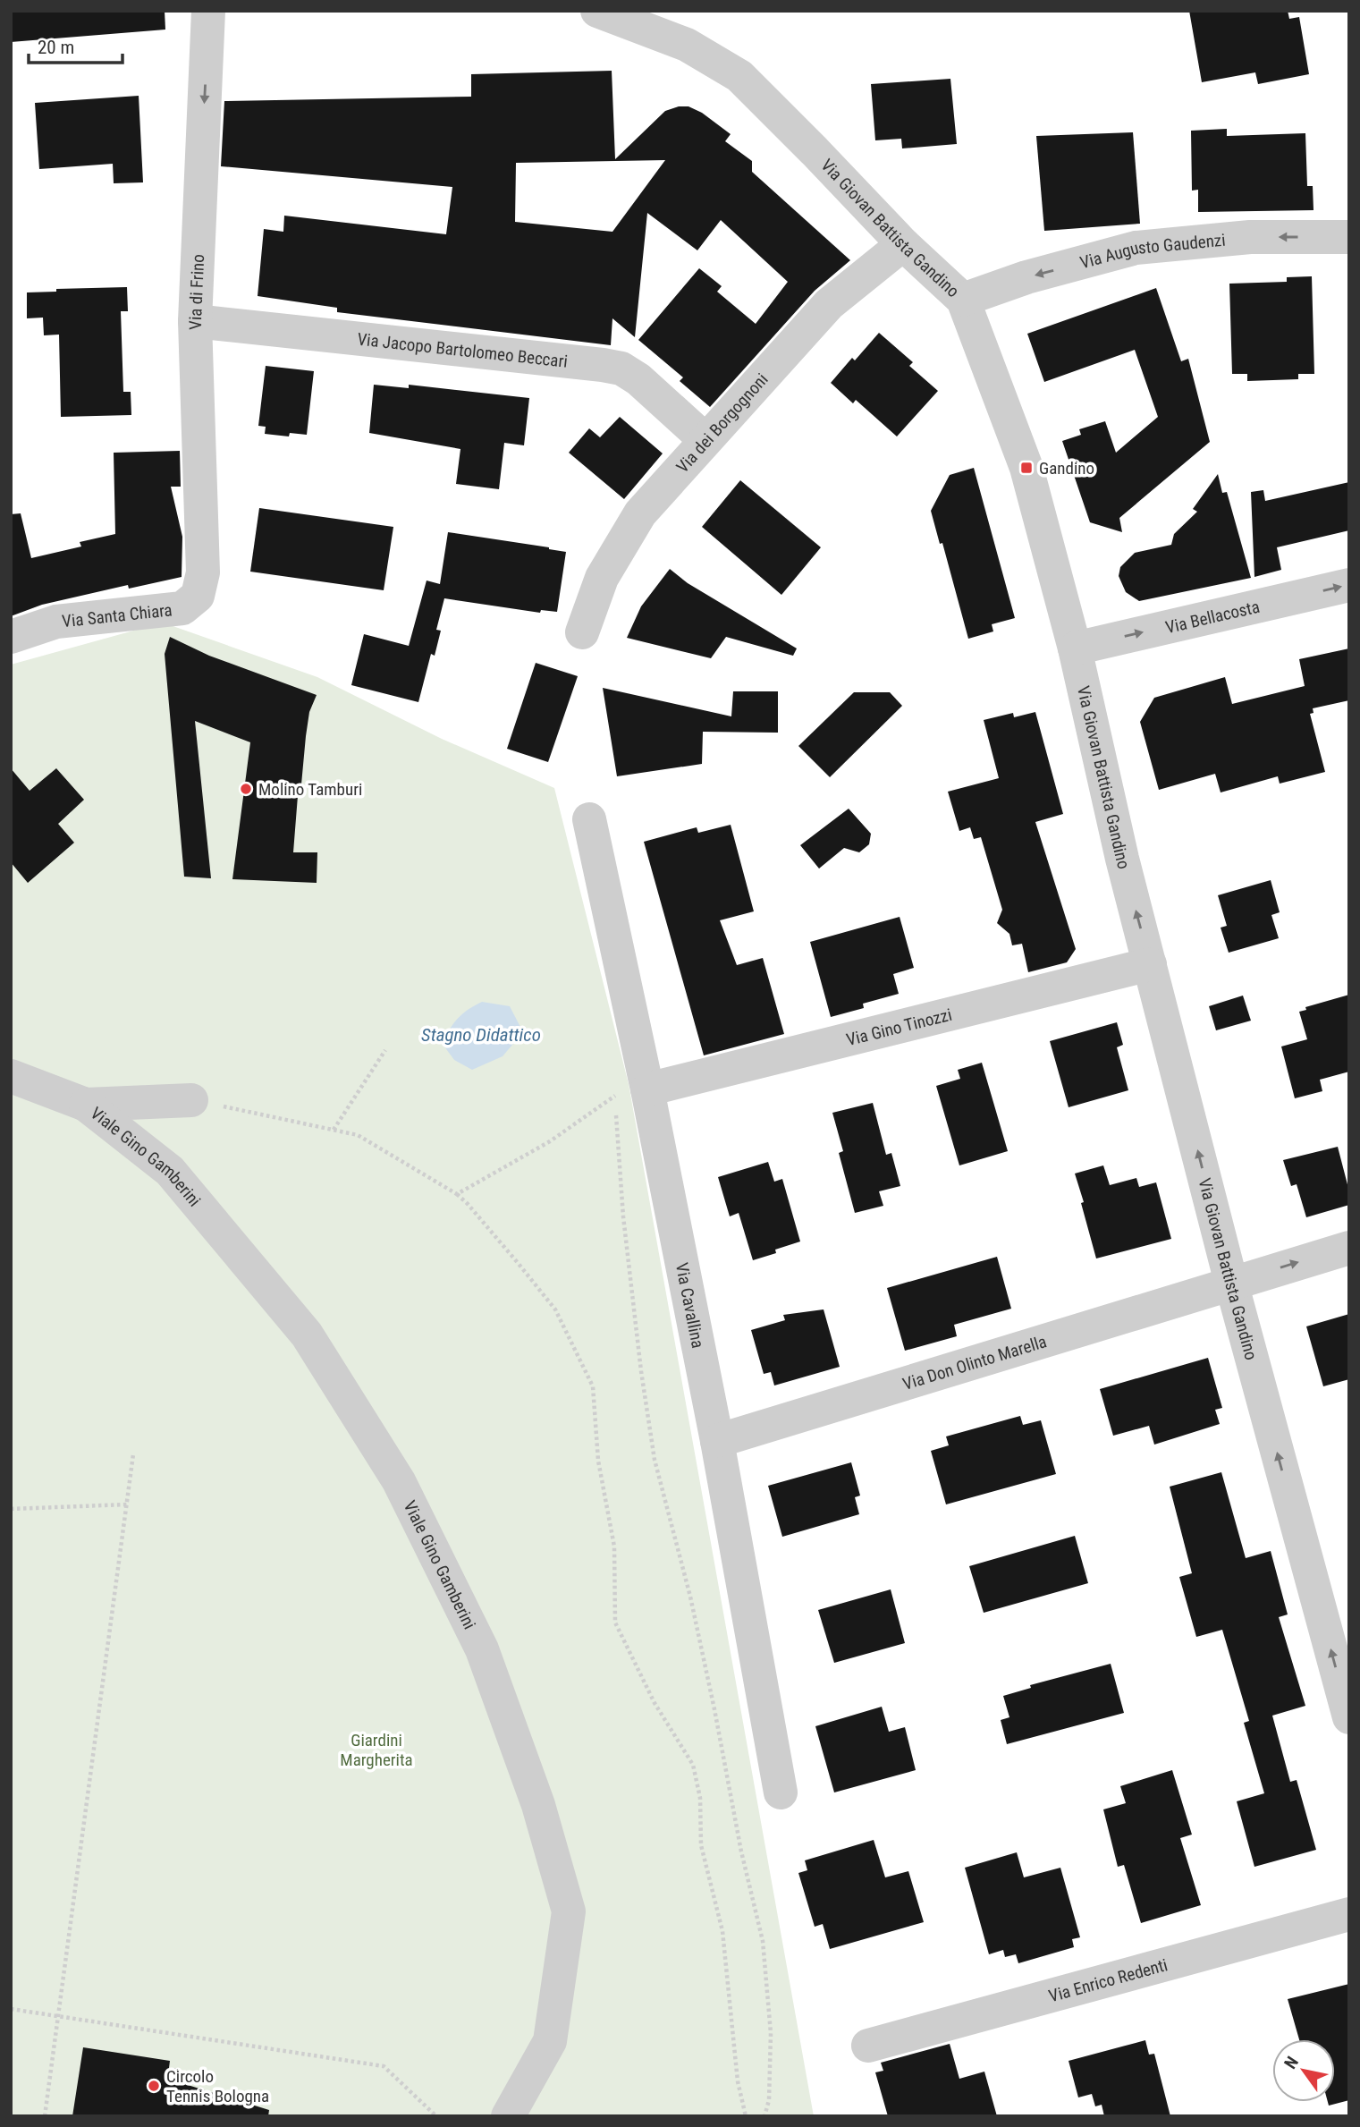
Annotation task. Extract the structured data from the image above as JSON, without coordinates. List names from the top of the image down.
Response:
{
  "streets": {
    "street": [
      "Via Giovan Battista Gandino",
      "Via Augusto Gaudenzi",
      "Via di Frino",
      "Via Jacopo Bartolomeo Beccari",
      "Via dei Borgognoni",
      "Via Santa Chiara",
      "Via Bellacosta",
      "Via Gino Tinozzi",
      "Viale Gino Gamberini",
      "Via Cavallina",
      "Via Don Olinto Marella",
      "Via Enrico Redenti"
    ]
  },
  "crossings": [
    ["Via Giovan Battista Gandino", "Via Augusto Gaudenzi"],
    ["Via Giovan Battista Gandino", "Via dei Borgognoni"],
    ["Via Giovan Battista Gandino", "Via Bellacosta"],
    ["Via Giovan Battista Gandino", "Via Gino Tinozzi"],
    ["Via Giovan Battista Gandino", "Via Don Olinto Marella"],
    ["Via di Frino", "Via Jacopo Bartolomeo Beccari"],
    ["Via di Frino", "Via Santa Chiara"],
    ["Via Jacopo Bartolomeo Beccari", "Via dei Borgognoni"],
    ["Via Gino Tinozzi", "Via Cavallina"],
    ["Via Cavallina", "Via Don Olinto Marella"]
  ],
  "one_way": [
    "Via Giovan Battista Gandino",
    "Via Augusto Gaudenzi",
    "Via di Frino",
    "Via Bellacosta"
  ],
  "water": ["Stagno Didattico"],
  "parks": ["Giardini Margherita"],
  "places": {
    "transit": ["Gandino"],
    "other": ["Molino Tamburi", "Circolo Tennis Bologna"]
  },
  "scale_bar": "20 m",
  "north": "top left"
}
